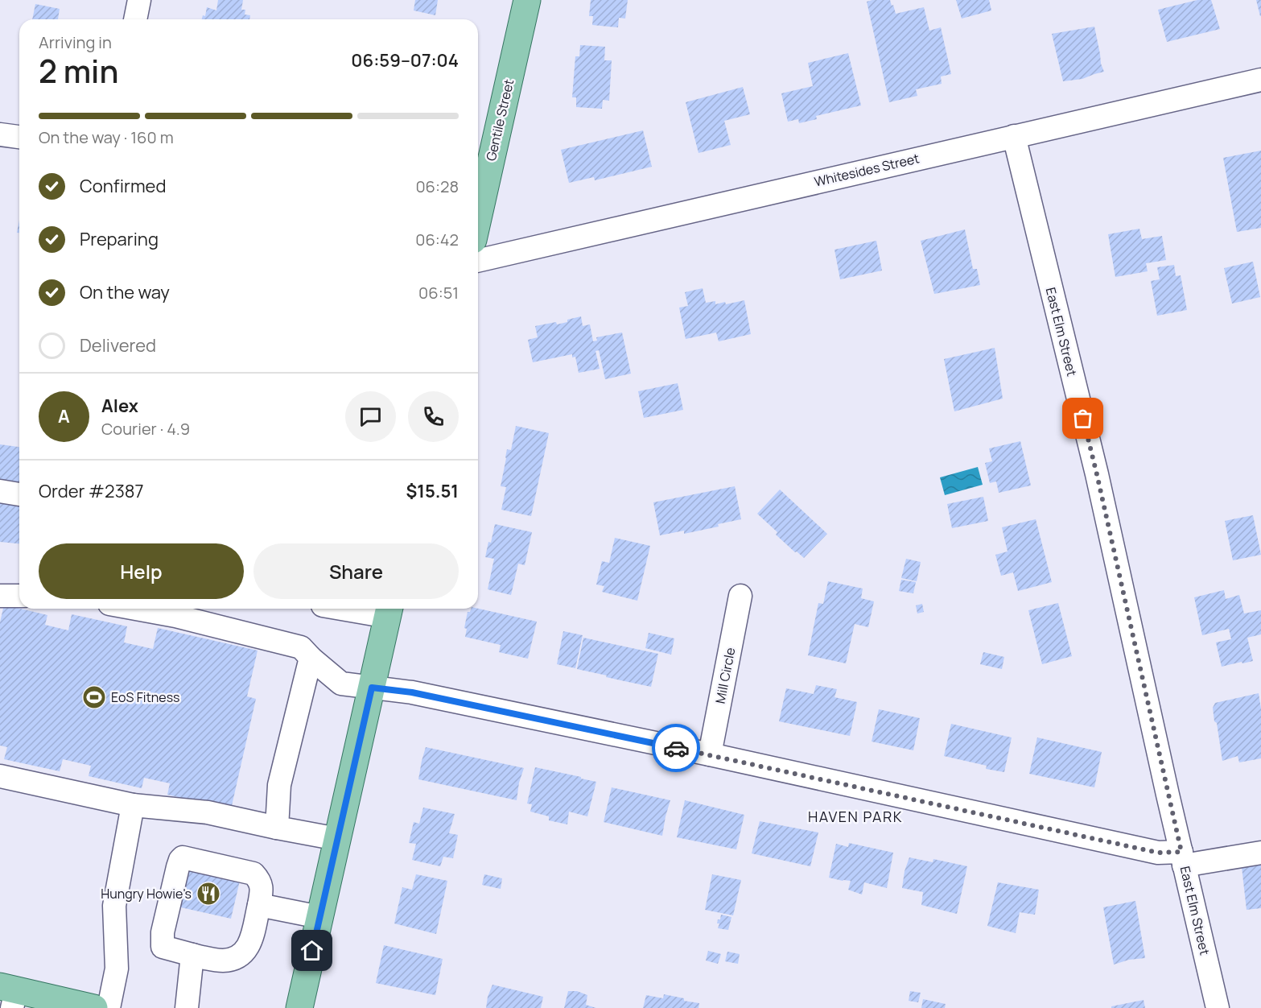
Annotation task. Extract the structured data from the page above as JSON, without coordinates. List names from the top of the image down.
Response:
{
  "streets": {
    "main road": ["Gentile Street"],
    "street": ["Whitesides Street", "East Elm Street", "Mill Circle"]
  },
  "crossings": [
    ["Whitesides Street", "East Elm Street"]
  ],
  "districts": ["HAVEN PARK"],
  "places": {
    "sports": ["EoS Fitness"],
    "restaurant": ["Hungry Howie's"]
  },
  "page": {
    "heading": ["2 min", "Arriving in", "06:59–07:04"],
    "panel": [
      "Alex",
      "Courier · 4.9",
      "Order #2387",
      "$15.51"
    ],
    "bar": "On the way · 160 m",
    "list": [
      ["Confirmed", "06:28"],
      ["Preparing", "06:42"],
      ["On the way", "06:51"],
      "Delivered"
    ],
    "round": "A",
    "buttons": ["Help", "Share"]
  }
}
